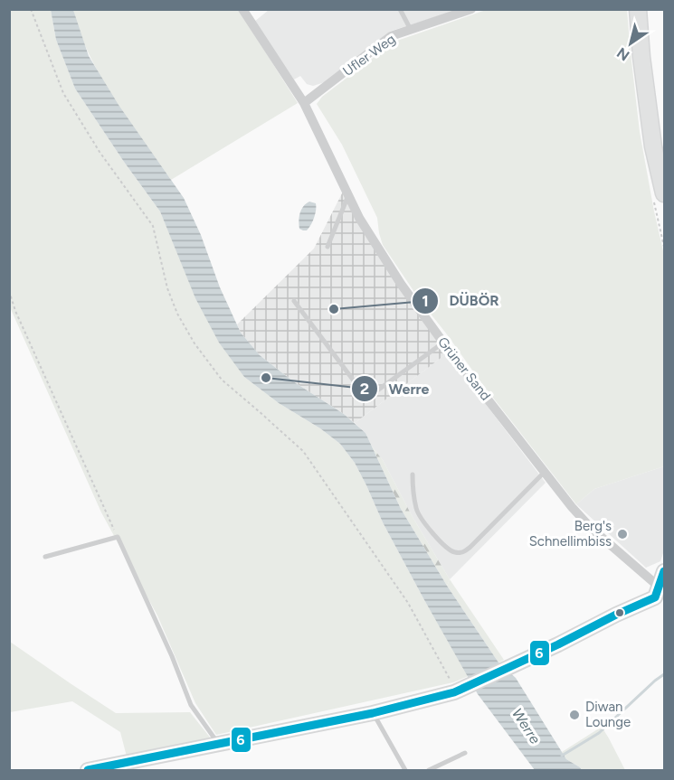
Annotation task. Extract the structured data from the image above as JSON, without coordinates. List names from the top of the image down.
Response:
{
  "streets": {
    "street": ["Ufler Weg", "Grüner Sand"]
  },
  "crossings": [
    ["Ufler Weg", "Grüner Sand"]
  ],
  "water": ["Werre"],
  "places": [
    "DÜBÖR",
    "Werre",
    "Berg's Schnellimbiss",
    "Diwan Lounge"
  ],
  "lines": ["transit line 6"],
  "north": "bottom left"
}
